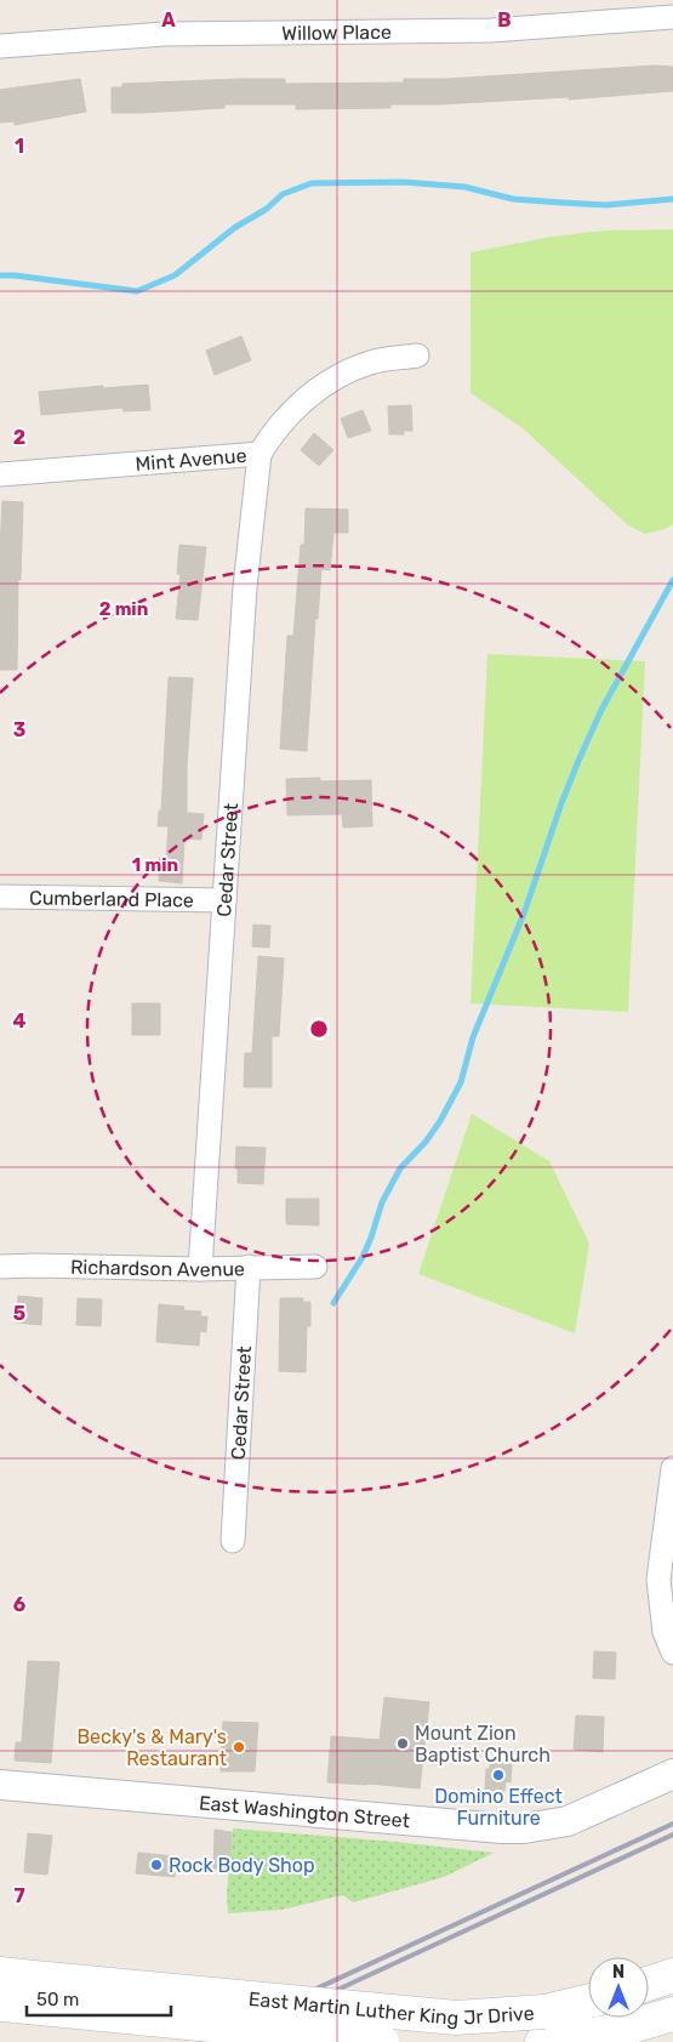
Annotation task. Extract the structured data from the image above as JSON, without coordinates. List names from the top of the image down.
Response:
{
  "streets": {
    "main road": ["East Martin Luther King Jr Drive"],
    "street": [
      "Willow Place",
      "Mint Avenue",
      "Cedar Street",
      "Cumberland Place",
      "Richardson Avenue",
      "East Washington Street"
    ]
  },
  "crossings": [
    ["Mint Avenue", "Cedar Street"],
    ["Cedar Street", "Cumberland Place"],
    ["Cedar Street", "Richardson Avenue"]
  ],
  "places": [
    "Mount Zion Baptist Church",
    "Becky's & Mary's Restaurant",
    "Domino Effect Furniture",
    "Rock Body Shop"
  ],
  "scale_bar": "50 m",
  "north": "top",
  "grid": {
    "columns": ["A", "B"],
    "rows": [
      "1",
      "2",
      "3",
      "4",
      "5",
      "6",
      "7"
    ]
  },
  "rings": ["2 min", "1 min"]
}
